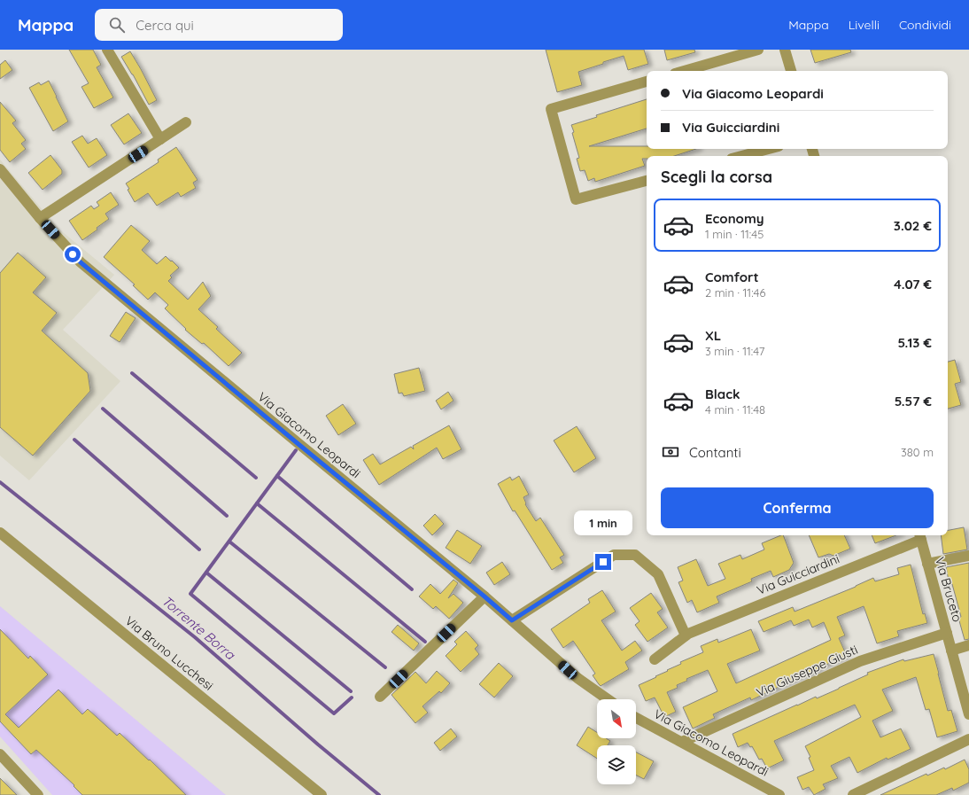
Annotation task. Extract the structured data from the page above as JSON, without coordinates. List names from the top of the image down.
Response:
{
  "streets": {
    "street": [
      "Via Giacomo Leopardi",
      "Via Guicciardini",
      "Via Bruceto",
      "Via Bruno Lucchesi",
      "Via Giuseppe Giusti"
    ]
  },
  "crossings": [
    ["Via Giacomo Leopardi", "Via Giuseppe Giusti"],
    ["Via Guicciardini", "Via Bruceto"],
    ["Via Bruceto", "Via Giuseppe Giusti"]
  ],
  "water": ["Torrente Borra"],
  "north": "bottom right",
  "page": {
    "header": "Mappa",
    "search": "Cerca qui",
    "nav": ["Mappa", "Livelli", "Condividi"],
    "banner": ["Via Giacomo Leopardi", "Via Guicciardini"],
    "heading": "Scegli la corsa",
    "list": [
      {
        "name": "Economy",
        "note": "1 min · 11:45",
        "value": "3.02 €"
      },
      {
        "name": "Comfort",
        "note": "2 min · 11:46",
        "value": "4.07 €"
      },
      {
        "name": "XL",
        "note": "3 min · 11:47",
        "value": "5.13 €"
      },
      {
        "name": "Black",
        "note": "4 min · 11:48",
        "value": "5.57 €"
      }
    ],
    "pay": ["Contanti", "380 m"],
    "buttons": "Conferma",
    "bubble": "1 min"
  }
}
